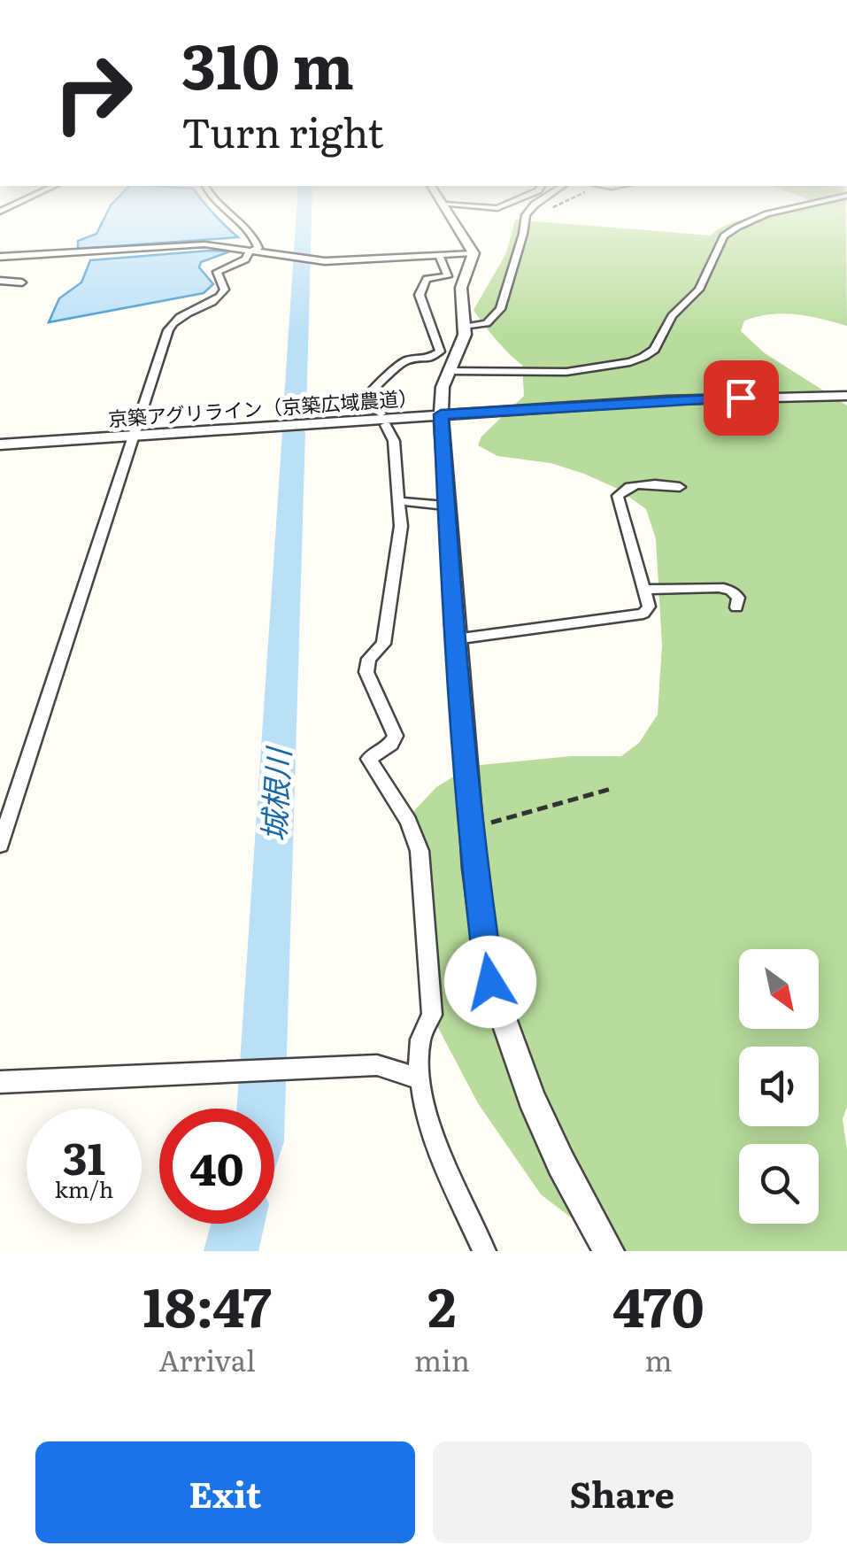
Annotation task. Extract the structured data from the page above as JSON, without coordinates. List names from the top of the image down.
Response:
{
  "streets": {
    "street": ["京築アグリライン（京築広域農道）"]
  },
  "water": ["城根川"],
  "north": "bottom right",
  "page": {
    "turn": ["310 m", "Turn right"],
    "speed": "31 km/h",
    "limit": "40",
    "eta": [
      "18:47",
      "Arrival",
      "2",
      "min",
      "470",
      "m"
    ],
    "buttons": ["Exit", "Share"]
  }
}
